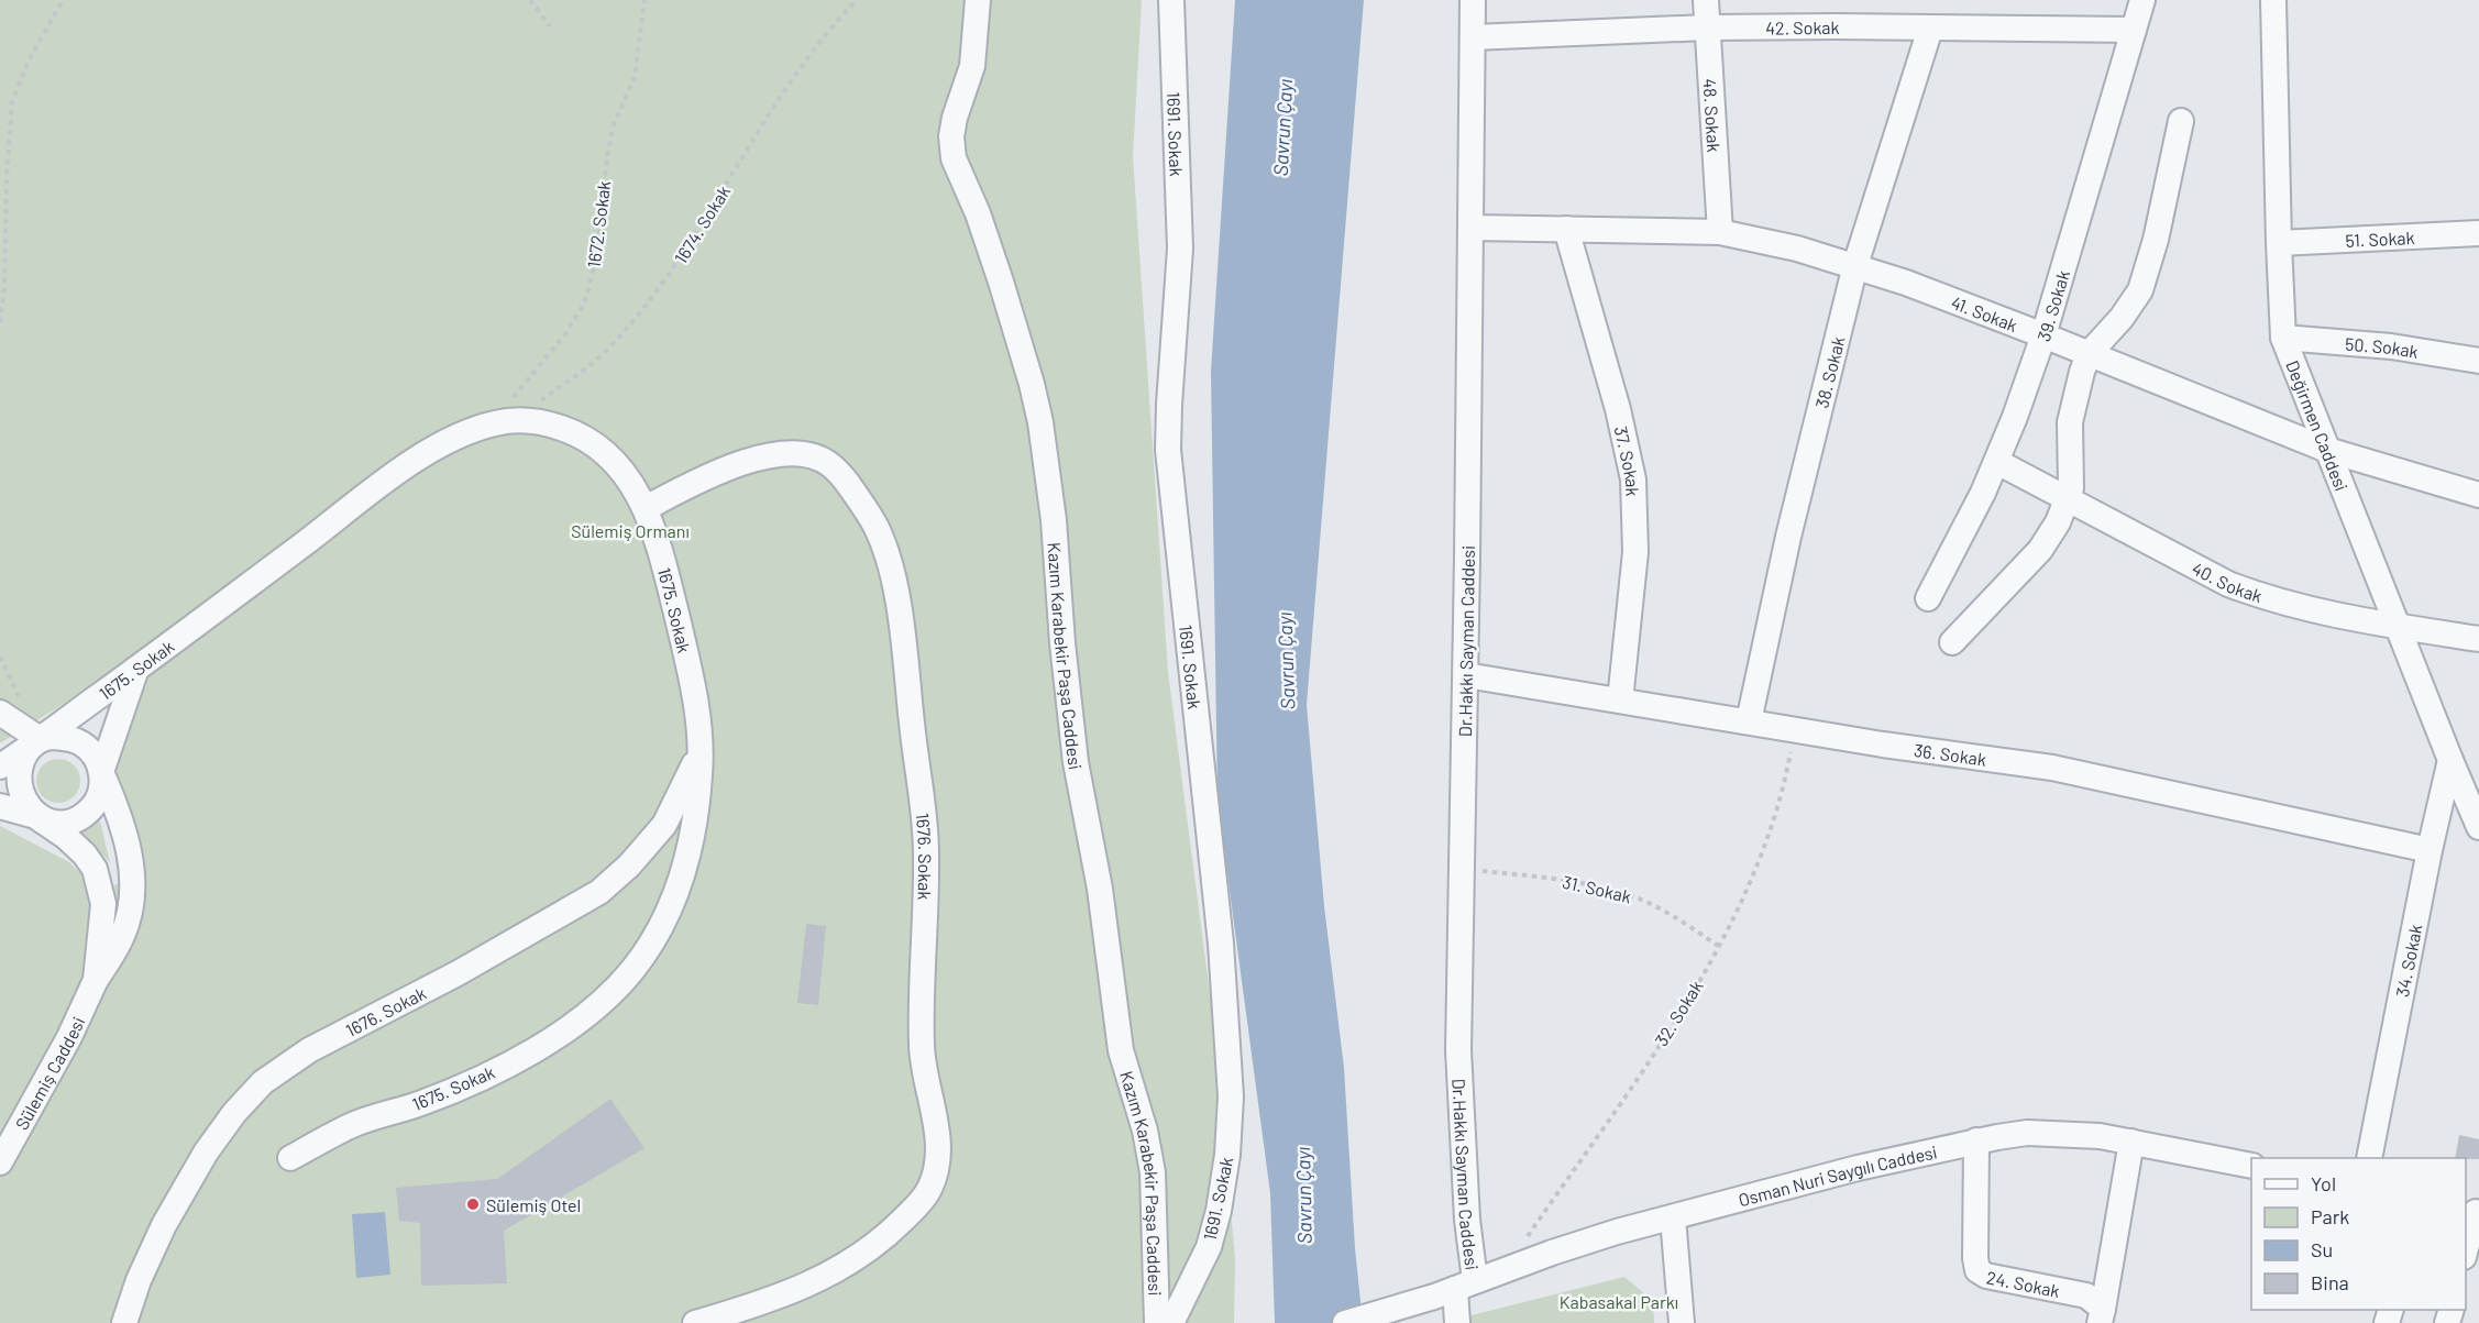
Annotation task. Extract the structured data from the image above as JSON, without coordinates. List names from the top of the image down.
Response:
{
  "streets": {
    "street": [
      "42. Sokak",
      "48. Sokak",
      "1691. Sokak",
      "51. Sokak",
      "39. Sokak",
      "41. Sokak",
      "50. Sokak",
      "38. Sokak",
      "Değirmen Caddesi",
      "37. Sokak",
      "40. Sokak",
      "1675. Sokak",
      "Dr.Hakkı Sayman Caddesi",
      "Kazım Karabekir Paşa Caddesi",
      "36. Sokak",
      "1676. Sokak",
      "34. Sokak",
      "Sülemiş Caddesi",
      "Osman Nuri Saygılı Caddesi",
      "24. Sokak"
    ],
    "path": [
      "1672. Sokak",
      "1674. Sokak",
      "31. Sokak",
      "32. Sokak"
    ]
  },
  "crossings": [
    ["42. Sokak", "48. Sokak"],
    ["42. Sokak", "39. Sokak"],
    ["42. Sokak", "38. Sokak"],
    ["42. Sokak", "Dr.Hakkı Sayman Caddesi"],
    ["48. Sokak", "41. Sokak"],
    ["1672. Sokak", "1674. Sokak"],
    ["1672. Sokak", "1675. Sokak"],
    ["1674. Sokak", "1675. Sokak"],
    ["51. Sokak", "Değirmen Caddesi"],
    ["39. Sokak", "41. Sokak"],
    ["39. Sokak", "40. Sokak"],
    ["41. Sokak", "38. Sokak"],
    ["41. Sokak", "Değirmen Caddesi"],
    ["41. Sokak", "37. Sokak"],
    ["41. Sokak", "Dr.Hakkı Sayman Caddesi"],
    ["50. Sokak", "Değirmen Caddesi"],
    ["38. Sokak", "36. Sokak"],
    ["Değirmen Caddesi", "40. Sokak"],
    ["Değirmen Caddesi", "34. Sokak"],
    ["37. Sokak", "36. Sokak"],
    ["1675. Sokak", "1676. Sokak"],
    ["Dr.Hakkı Sayman Caddesi", "36. Sokak"],
    ["Dr.Hakkı Sayman Caddesi", "31. Sokak"],
    ["Dr.Hakkı Sayman Caddesi", "Osman Nuri Saygılı Caddesi"],
    ["36. Sokak", "34. Sokak"],
    ["36. Sokak", "32. Sokak"],
    ["31. Sokak", "32. Sokak"],
    ["Osman Nuri Saygılı Caddesi", "24. Sokak"]
  ],
  "water": ["Savrun Çayı"],
  "parks": ["Sülemiş Ormanı", "Kabasakal Parkı"],
  "places": ["Sülemiş Otel"],
  "legend": [
    "Yol",
    "Park",
    "Su",
    "Bina"
  ]
}
